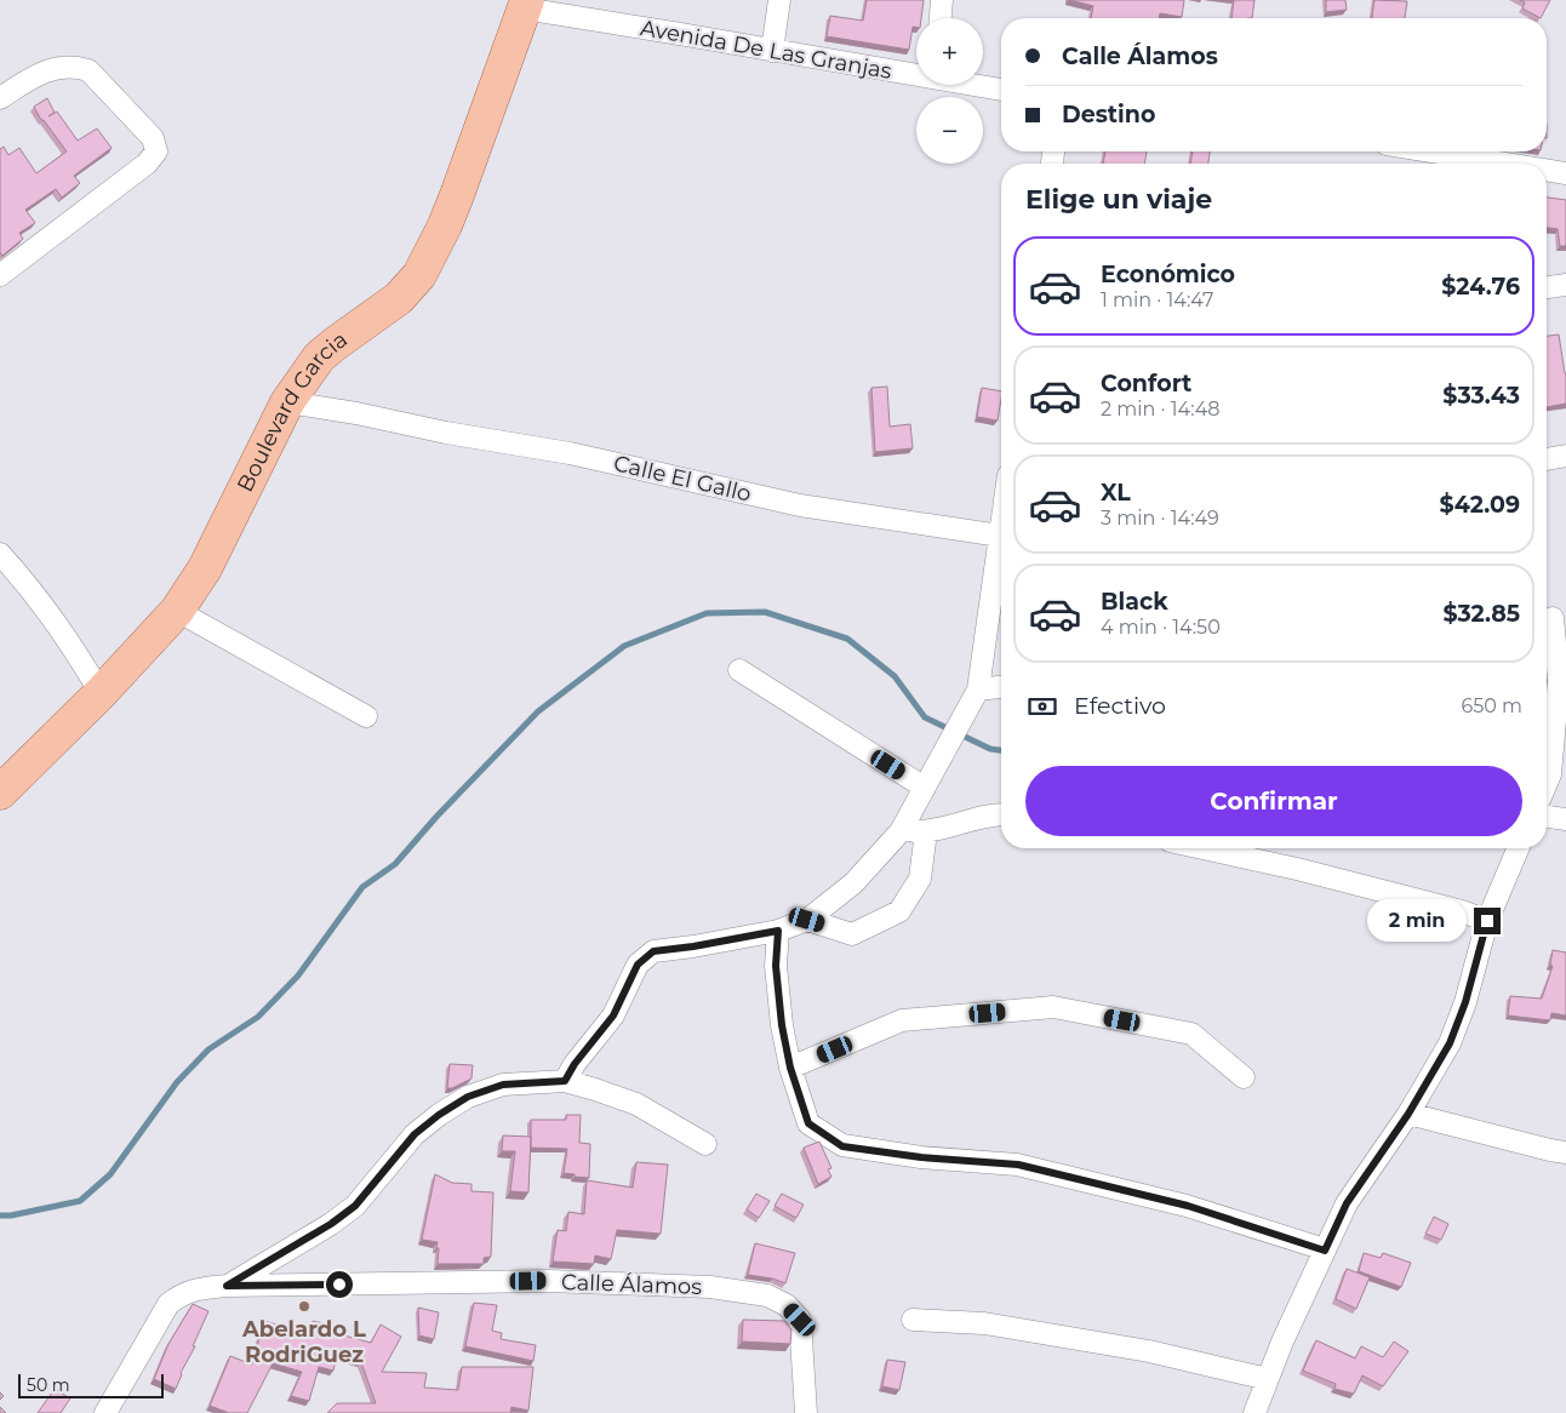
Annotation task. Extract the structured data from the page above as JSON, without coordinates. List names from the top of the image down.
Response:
{
  "streets": {
    "main road": ["Boulevard Garcia"],
    "street": ["Avenida De Las Granjas", "Calle El Gallo", "Calle Álamos"]
  },
  "crossings": [
    ["Avenida De Las Granjas", "Boulevard Garcia"],
    ["Boulevard Garcia", "Calle El Gallo"]
  ],
  "places": ["Abelardo L RodriGuez"],
  "scale_bar": "50 m",
  "page": {
    "map_buttons": ["+", "−"],
    "banner": ["Calle Álamos", "Destino"],
    "heading": "Elige un viaje",
    "list": [
      {
        "name": "Económico",
        "note": "1 min · 14:47",
        "value": "$24.76"
      },
      {
        "name": "Confort",
        "note": "2 min · 14:48",
        "value": "$33.43"
      },
      {
        "name": "XL",
        "note": "3 min · 14:49",
        "value": "$42.09"
      },
      {
        "name": "Black",
        "note": "4 min · 14:50",
        "value": "$32.85"
      }
    ],
    "pay": ["Efectivo", "650 m"],
    "buttons": "Confirmar",
    "bubble": "2 min",
    "scale": "50 m"
  }
}
